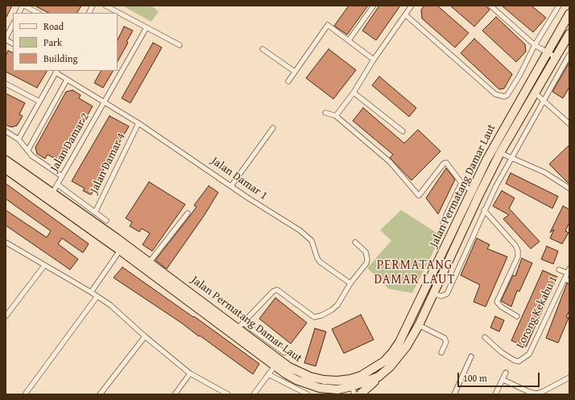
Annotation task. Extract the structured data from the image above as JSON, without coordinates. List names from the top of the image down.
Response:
{
  "streets": {
    "highway": ["Jalan Permatang Damar Laut"],
    "street": [
      "Jalan Damar 2",
      "Jalan Damar 4",
      "Jalan Damar 1",
      "Lorong Kekabu 1"
    ]
  },
  "crossings": [
    ["Jalan Damar 2", "Jalan Damar 1"],
    ["Jalan Damar 2", "Jalan Permatang Damar Laut"],
    ["Jalan Damar 4", "Jalan Damar 1"]
  ],
  "districts": ["PERMATANG DAMAR LAUT"],
  "legend": ["Road", "Park", "Building"],
  "scale_bar": "100 m"
}
